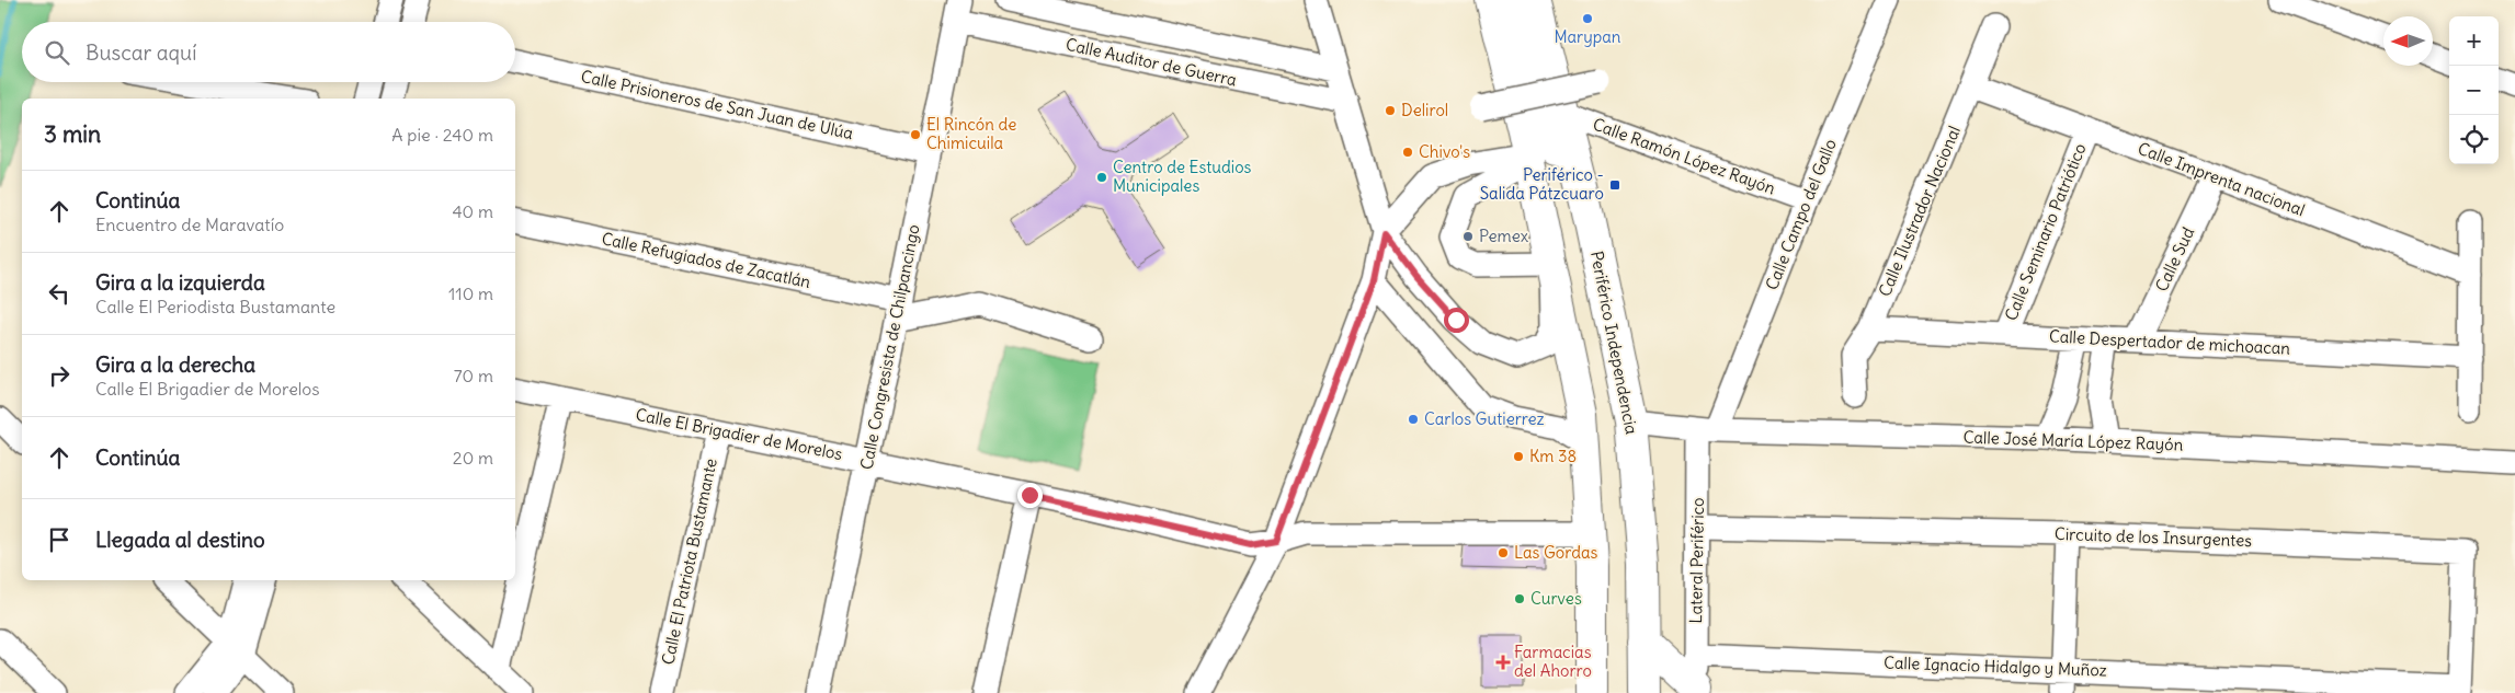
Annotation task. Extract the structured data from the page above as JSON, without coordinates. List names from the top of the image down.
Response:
{
  "streets": {
    "highway": ["Periférico Independencia"],
    "street": [
      "Calle Auditor de Guerra",
      "Calle Prisioneros de San Juan de Ulúa",
      "Calle Ramón López Rayón",
      "Calle Imprenta nacional",
      "Calle Ilustrador Nacional",
      "Calle Campo del Gallo",
      "Calle Seminario Patriótico",
      "Calle Sud",
      "Calle Refugiados de Zacatlán",
      "Calle Despertador de michoacan",
      "Calle Congresista de Chilpancingo",
      "Calle El Brigadier de Morelos",
      "Calle José María López Rayón",
      "Circuito de los Insurgentes",
      "Lateral Periférico",
      "Calle El Patriota Bustamante",
      "Calle Ignacio Hidalgo y Muñoz"
    ]
  },
  "crossings": [
    ["Calle Auditor de Guerra", "Calle Congresista de Chilpancingo"],
    ["Calle Prisioneros de San Juan de Ulúa", "Calle Congresista de Chilpancingo"],
    ["Calle Ramón López Rayón", "Calle Campo del Gallo"],
    ["Calle Ramón López Rayón", "Periférico Independencia"],
    ["Calle Imprenta nacional", "Calle Ilustrador Nacional"],
    ["Calle Imprenta nacional", "Calle Seminario Patriótico"],
    ["Calle Imprenta nacional", "Calle Sud"],
    ["Calle Ilustrador Nacional", "Calle Despertador de michoacan"],
    ["Calle Campo del Gallo", "Calle José María López Rayón"],
    ["Calle Campo del Gallo", "Lateral Periférico"],
    ["Calle Seminario Patriótico", "Calle Despertador de michoacan"],
    ["Calle Sud", "Calle Despertador de michoacan"],
    ["Calle Refugiados de Zacatlán", "Calle Congresista de Chilpancingo"],
    ["Periférico Independencia", "Calle José María López Rayón"],
    ["Calle Congresista de Chilpancingo", "Calle El Brigadier de Morelos"],
    ["Calle El Brigadier de Morelos", "Calle El Patriota Bustamante"],
    ["Calle José María López Rayón", "Lateral Periférico"],
    ["Circuito de los Insurgentes", "Lateral Periférico"],
    ["Circuito de los Insurgentes", "Calle Ignacio Hidalgo y Muñoz"],
    ["Lateral Periférico", "Calle Ignacio Hidalgo y Muñoz"]
  ],
  "places": {
    "other": [
      "Marypan",
      "Delirol",
      "El Rincón de Chimicuila",
      "Chivo's",
      "Centro de Estudios Municipales",
      "Pemex",
      "Carlos Gutierrez",
      "Km 38",
      "Las Gordas",
      "Curves"
    ],
    "transit": ["Periférico - Salida Pátzcuaro"],
    "health": ["Farmacias del Ahorro"]
  },
  "north": "left",
  "page": {
    "map_buttons": ["+", "−"],
    "search": "Buscar aquí",
    "heading": ["3 min", "A pie · 240 m"],
    "list": [
      ["Continúa", "Encuentro de Maravatío", "40 m"],
      ["Gira a la izquierda", "Calle El Periodista Bustamante", "110 m"],
      ["Gira a la derecha", "Calle El Brigadier de Morelos", "70 m"],
      ["Continúa", "20 m"],
      "Llegada al destino"
    ]
  }
}
